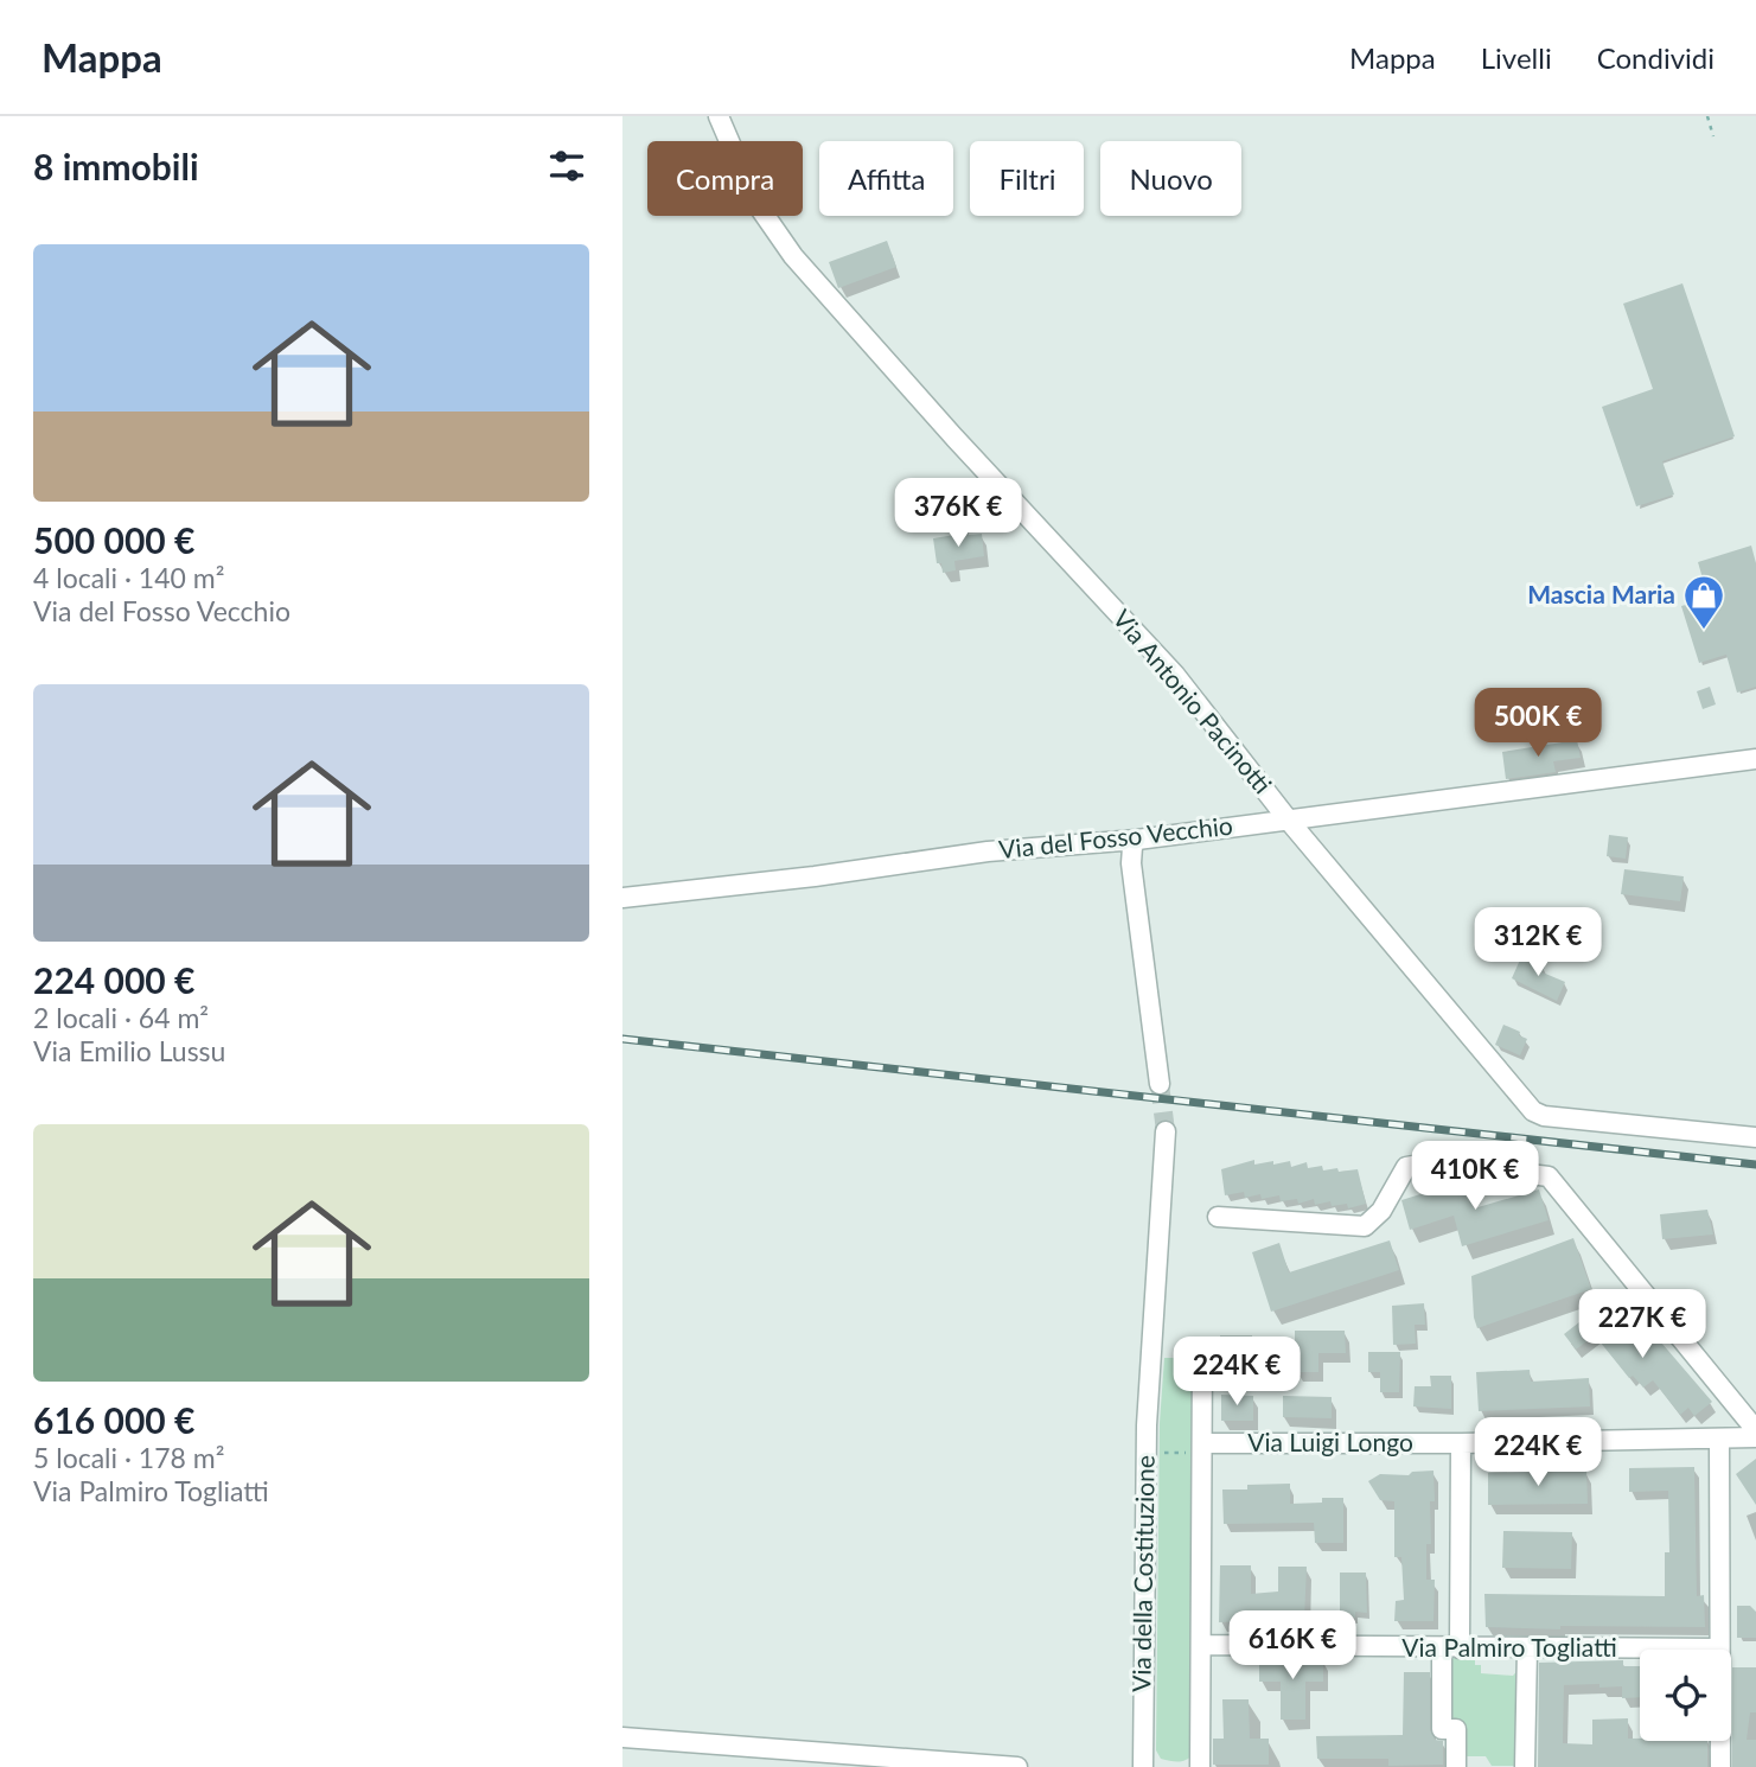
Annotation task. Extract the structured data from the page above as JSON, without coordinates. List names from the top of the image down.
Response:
{
  "streets": {
    "street": [
      "Via Antonio Pacinotti",
      "Via del Fosso Vecchio",
      "Via Luigi Longo",
      "Via della Costituzione",
      "Via Palmiro Togliatti"
    ]
  },
  "crossings": [
    ["Via Antonio Pacinotti", "Via del Fosso Vecchio"]
  ],
  "places": {
    "shop": ["Mascia Maria"]
  },
  "page": {
    "header": "Mappa",
    "nav": ["Mappa", "Livelli", "Condividi"],
    "heading": "8 immobili",
    "chip": [
      "Compra",
      "Affitta",
      "Filtri",
      "Nuovo"
    ],
    "list": [
      {
        "name": "500 000 €",
        "note": "4 locali · 140 m² · Via del Fosso Vecchio"
      },
      {
        "name": "224 000 €",
        "note": "2 locali · 64 m² · Via Emilio Lussu"
      },
      {
        "name": "616 000 €",
        "note": "5 locali · 178 m² · Via Palmiro Togliatti"
      }
    ],
    "price": [
      "376K €",
      "500K €",
      "312K €",
      "410K €",
      "227K €",
      "224K €",
      "224K €",
      "616K €"
    ]
  }
}
